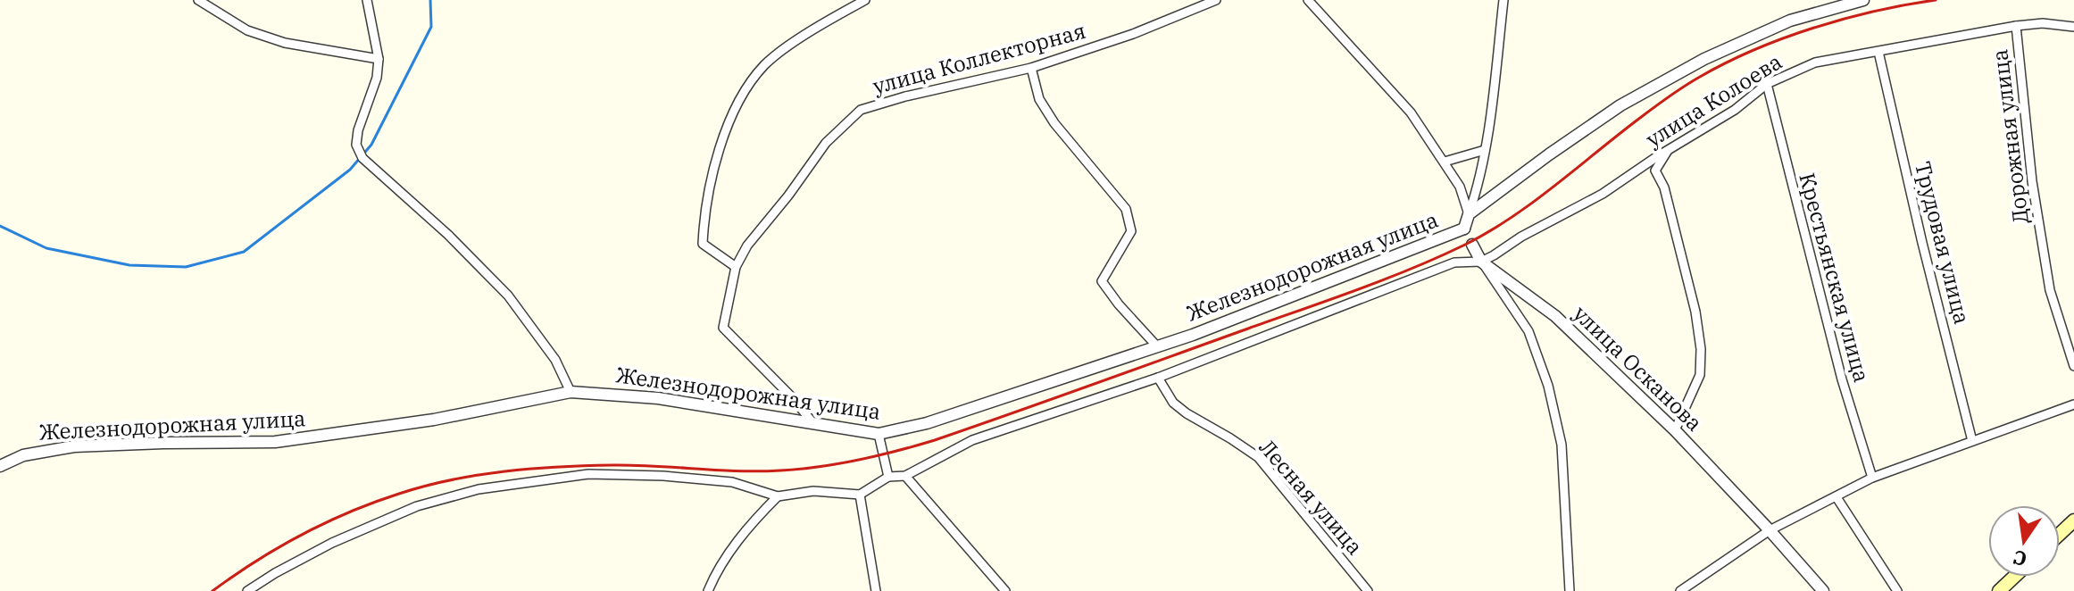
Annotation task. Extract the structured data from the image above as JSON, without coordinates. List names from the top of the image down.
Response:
{
  "streets": {
    "street": [
      "улица Коллекторная",
      "улица Колоева",
      "Дорожная улица",
      "Трудовая улица",
      "Железнодорожная улица",
      "Крестьянская улица",
      "улица Осканова",
      "Лесная улица"
    ]
  },
  "crossings": [
    ["улица Колоева", "Дорожная улица"],
    ["улица Колоева", "Трудовая улица"],
    ["улица Колоева", "Крестьянская улица"],
    ["улица Колоева", "улица Осканова"],
    ["Железнодорожная улица", "улица Осканова"]
  ],
  "north": "bottom"
}
